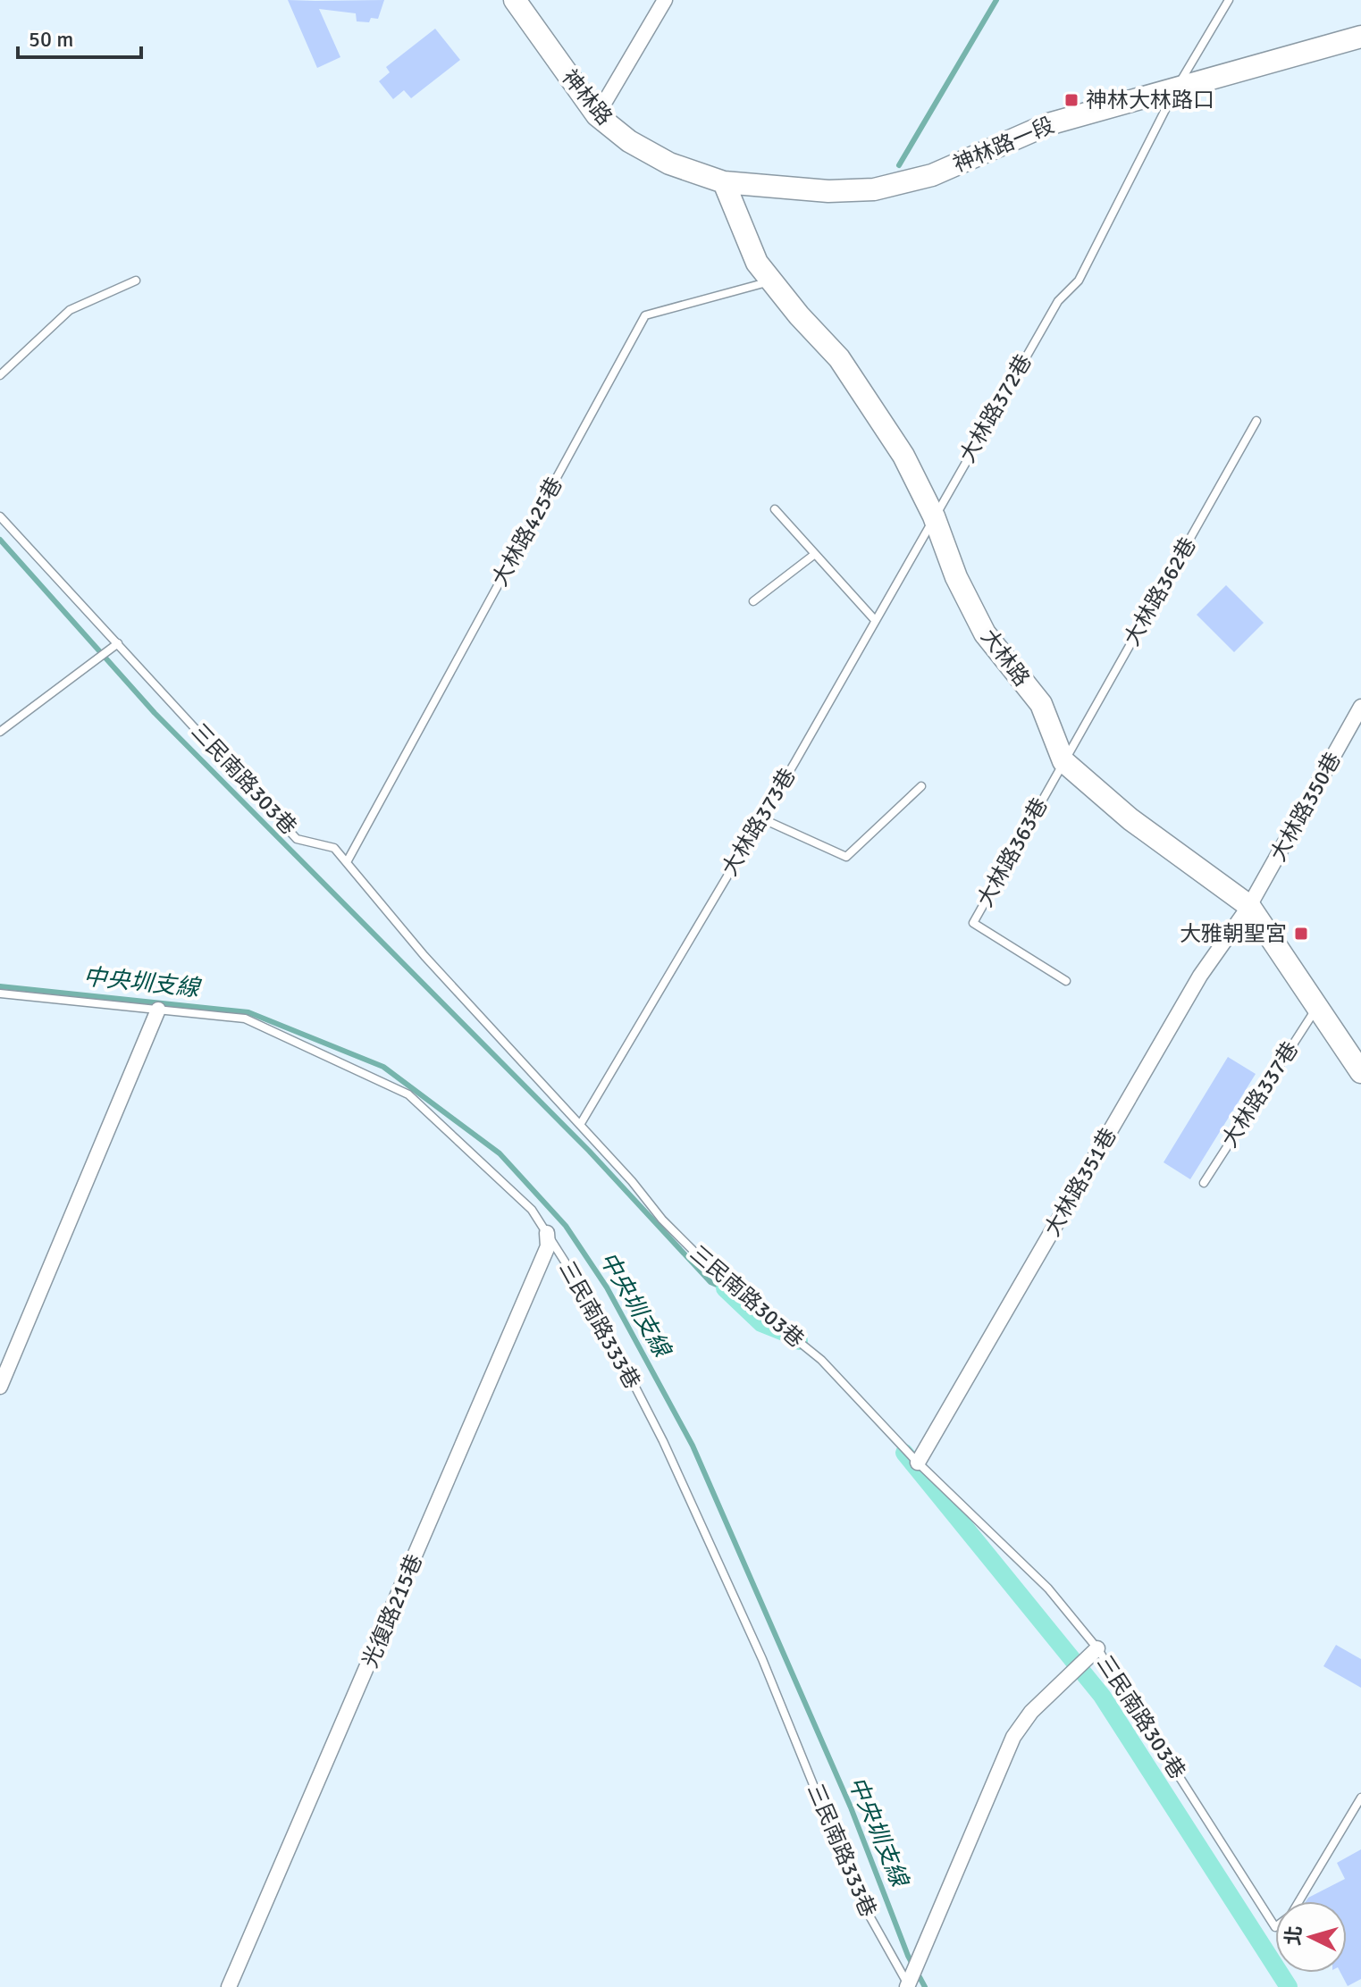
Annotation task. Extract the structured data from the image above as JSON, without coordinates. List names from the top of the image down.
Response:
{
  "streets": {
    "street": [
      "神林路",
      "神林路一段",
      "大林路",
      "大林路350巷",
      "大林路351巷",
      "光復路215巷"
    ],
    "lane": [
      "大林路372巷",
      "大林路425巷",
      "大林路362巷",
      "三民南路303巷",
      "大林路373巷",
      "大林路363巷",
      "大林路337巷",
      "三民南路333巷"
    ]
  },
  "crossings": [
    ["神林路", "神林路一段"],
    ["神林路", "大林路"],
    ["神林路一段", "大林路372巷"],
    ["神林路一段", "大林路"],
    ["大林路372巷", "大林路"],
    ["大林路372巷", "大林路373巷"],
    ["大林路425巷", "大林路"],
    ["大林路425巷", "三民南路303巷"],
    ["大林路362巷", "大林路"],
    ["大林路362巷", "大林路363巷"],
    ["大林路", "大林路350巷"],
    ["大林路", "大林路373巷"],
    ["大林路", "大林路363巷"],
    ["大林路", "大林路337巷"],
    ["大林路", "大林路351巷"],
    ["三民南路303巷", "大林路373巷"],
    ["三民南路303巷", "大林路351巷"],
    ["大林路350巷", "大林路351巷"],
    ["三民南路333巷", "光復路215巷"]
  ],
  "water": ["中央圳支線"],
  "places": {
    "transit": ["神林大林路口", "大雅朝聖宮"]
  },
  "scale_bar": "50 m",
  "north": "left"
}
